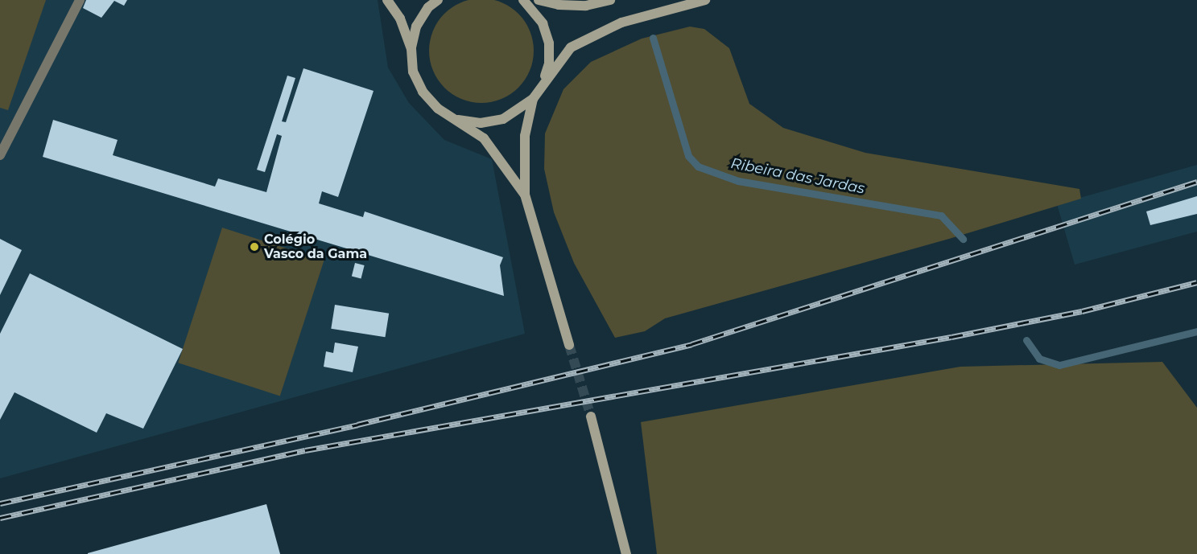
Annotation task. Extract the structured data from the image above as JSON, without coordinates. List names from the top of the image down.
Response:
{
  "water": ["Ribeira das Jardas"],
  "places": ["Colégio Vasco da Gama"]
}
